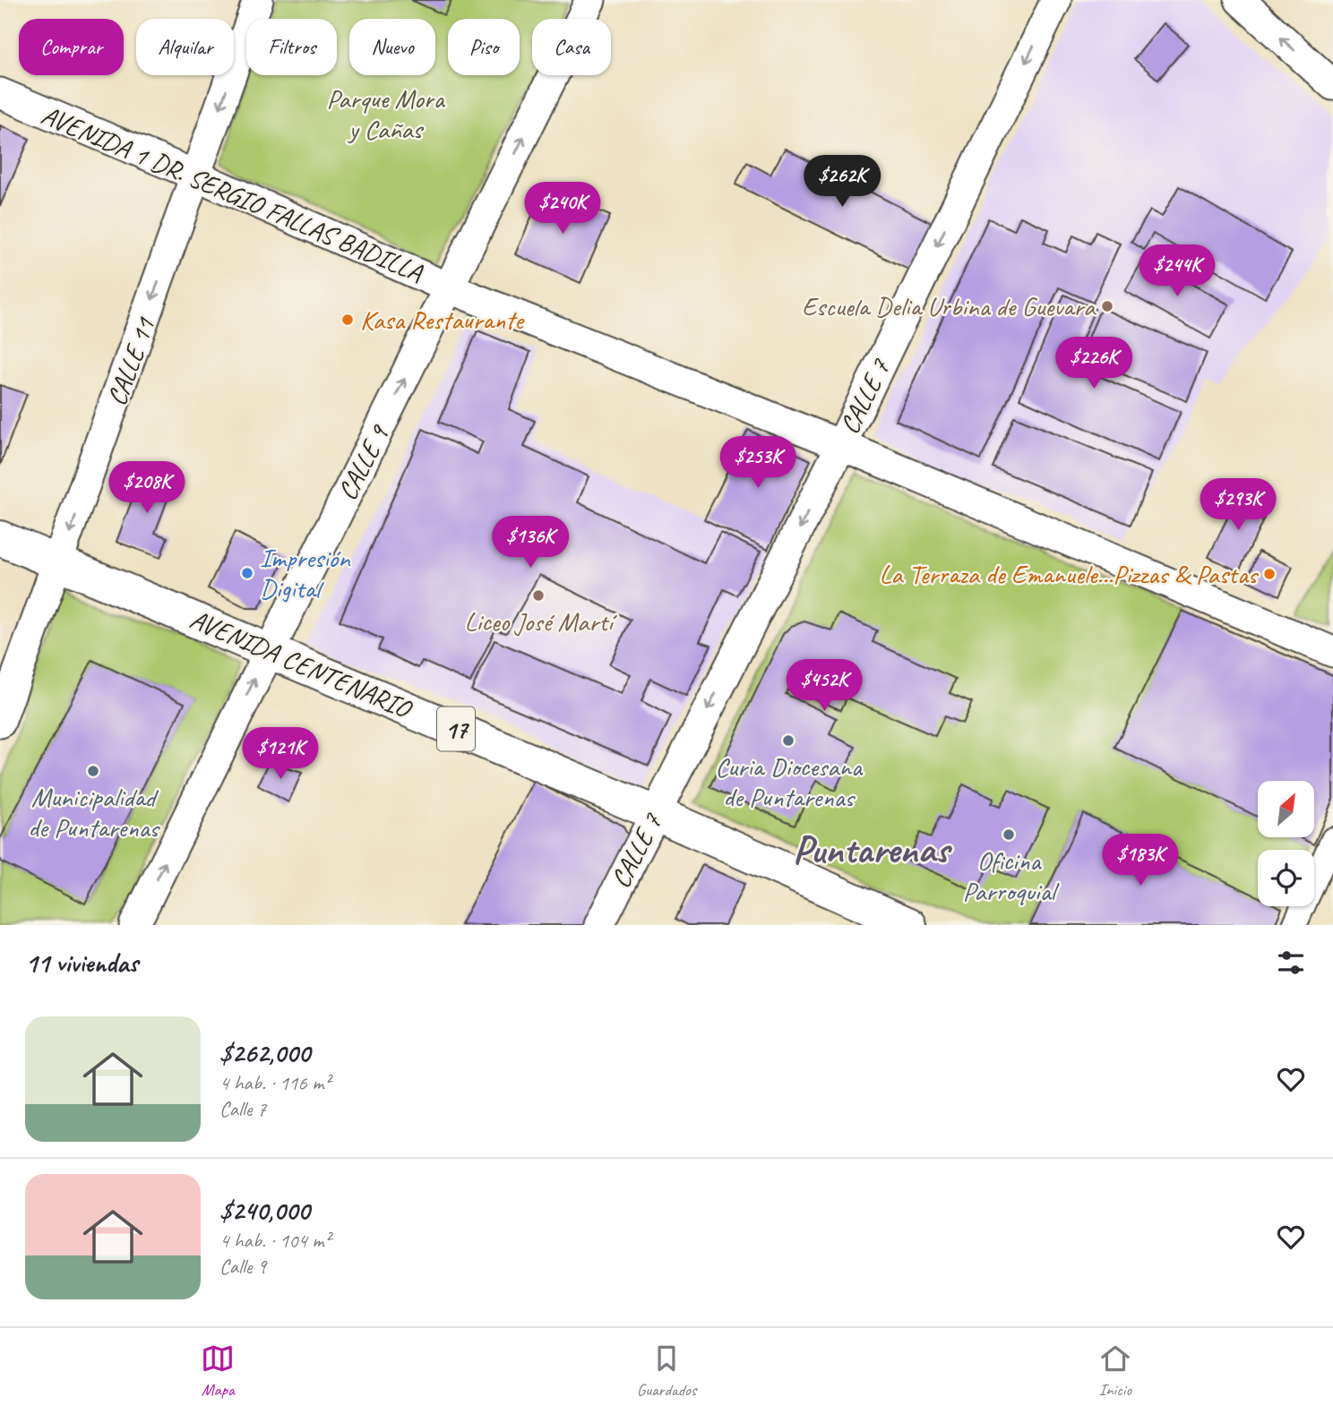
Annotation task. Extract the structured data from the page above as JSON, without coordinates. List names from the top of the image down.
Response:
{
  "streets": {
    "main road": ["AVENIDA CENTENARIO", "17"],
    "street": [
      "AVENIDA 1 DR. SERGIO FALLAS BADILLA",
      "CALLE 11",
      "CALLE 7",
      "CALLE 9"
    ]
  },
  "crossings": [
    ["AVENIDA 1 DR. SERGIO FALLAS BADILLA", "CALLE 11"],
    ["AVENIDA 1 DR. SERGIO FALLAS BADILLA", "CALLE 7"],
    ["AVENIDA 1 DR. SERGIO FALLAS BADILLA", "CALLE 9"],
    ["CALLE 11", "AVENIDA CENTENARIO"],
    ["CALLE 7", "AVENIDA CENTENARIO"],
    ["CALLE 9", "AVENIDA CENTENARIO"]
  ],
  "one_way": ["CALLE 11", "CALLE 7", "CALLE 9"],
  "districts": ["Puntarenas"],
  "parks": ["Parque Mora y Cañas"],
  "places": [
    "Escuela Delia Urbina de Guevara",
    "Kasa Restaurante",
    "Impresión Digital",
    "La Terraza de Emanuele...Pizzas & Pastas",
    "Liceo José Martí",
    "Curia Diocesana de Puntarenas",
    "Municipalidad de Puntarenas",
    "Oficina Parroquial"
  ],
  "north": "top right",
  "page": {
    "chip": [
      "Comprar",
      "Alquilar",
      "Filtros",
      "Nuevo",
      "Piso",
      "Casa"
    ],
    "price": [
      "$262K",
      "$240K",
      "$244K",
      "$226K",
      "$253K",
      "$208K",
      "$293K",
      "$136K",
      "$452K",
      "$121K",
      "$183K"
    ],
    "heading": "11 viviendas",
    "list": [
      {
        "name": "$262,000",
        "note": "4 hab. · 116 m² · Calle 7"
      },
      {
        "name": "$240,000",
        "note": "4 hab. · 104 m² · Calle 9"
      }
    ],
    "tabs": ["Mapa", "Guardados", "Inicio"]
  }
}
